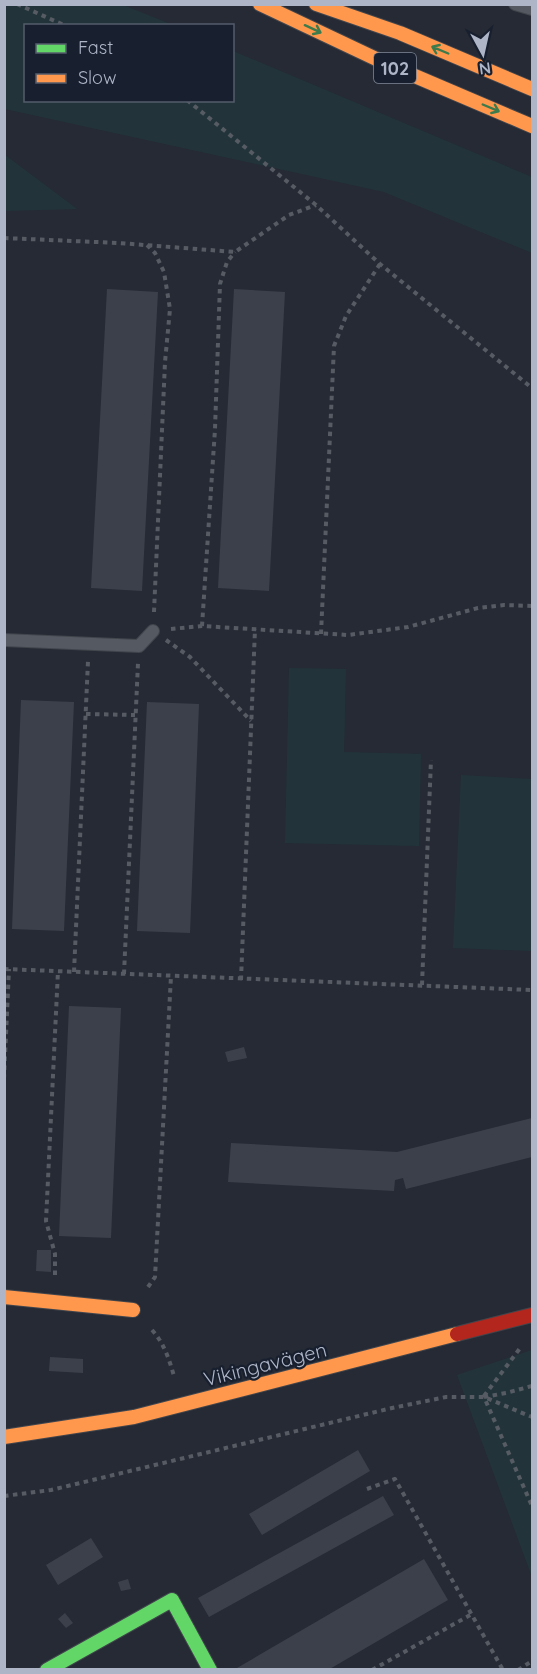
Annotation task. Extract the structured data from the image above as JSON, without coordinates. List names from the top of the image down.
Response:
{
  "streets": {
    "street": ["102", "Vikingavägen"]
  },
  "legend": ["Fast", "Slow"],
  "north": "bottom"
}
